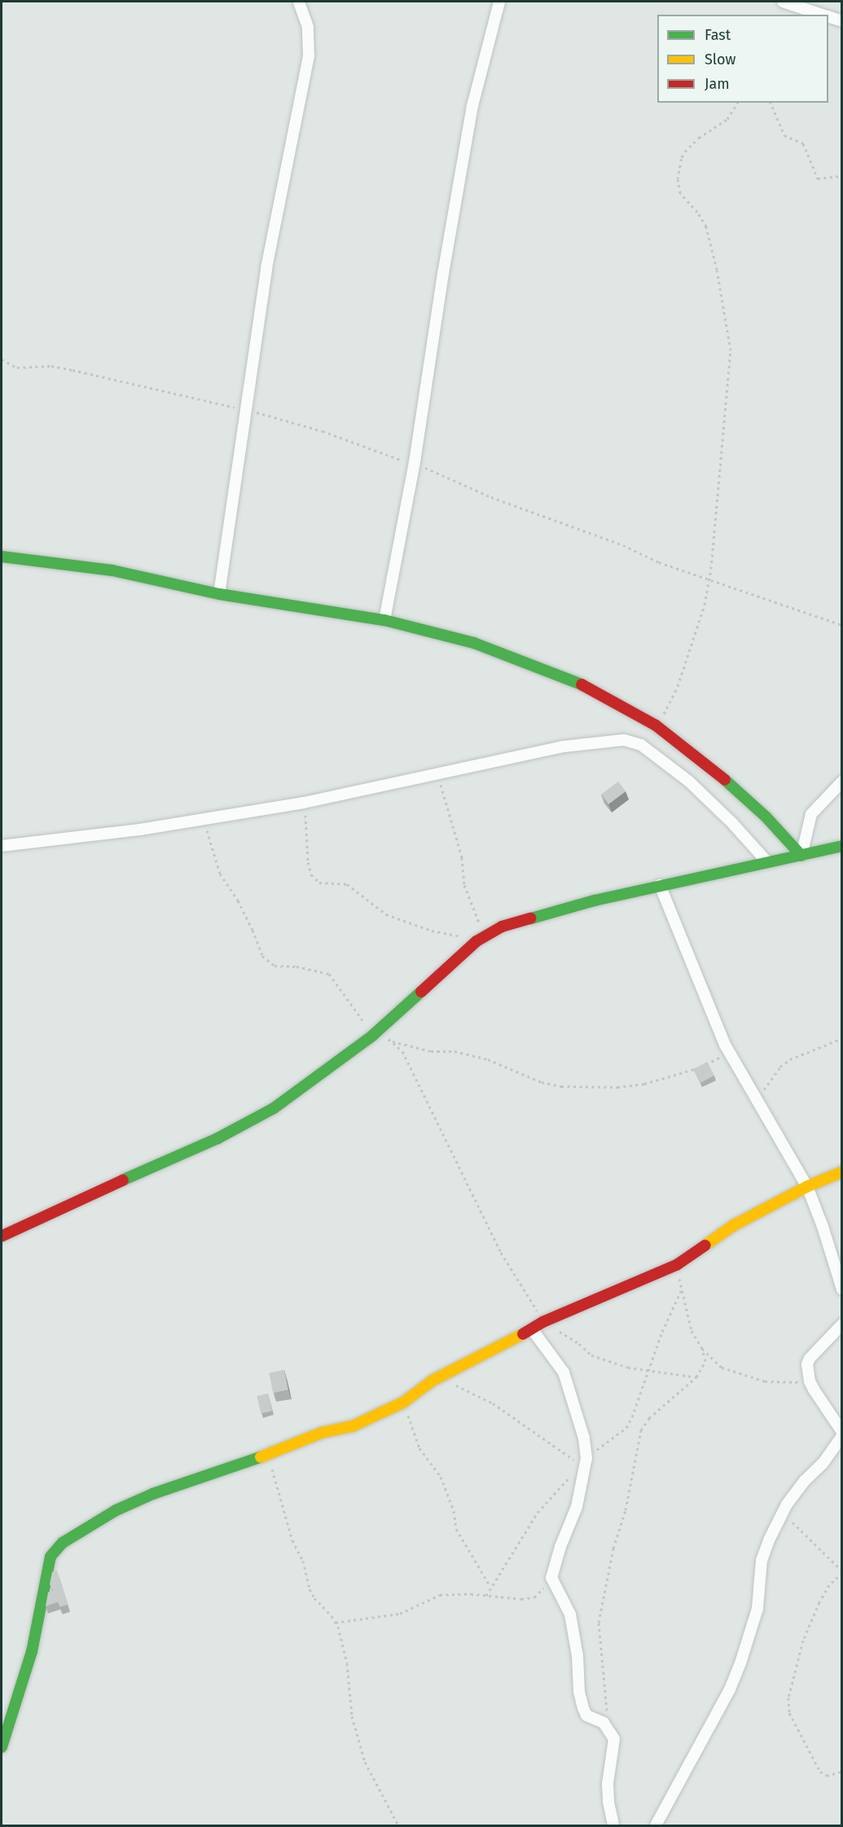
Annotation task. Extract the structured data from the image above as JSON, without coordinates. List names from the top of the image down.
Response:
{
  "legend": ["Fast", "Slow", "Jam"]
}
